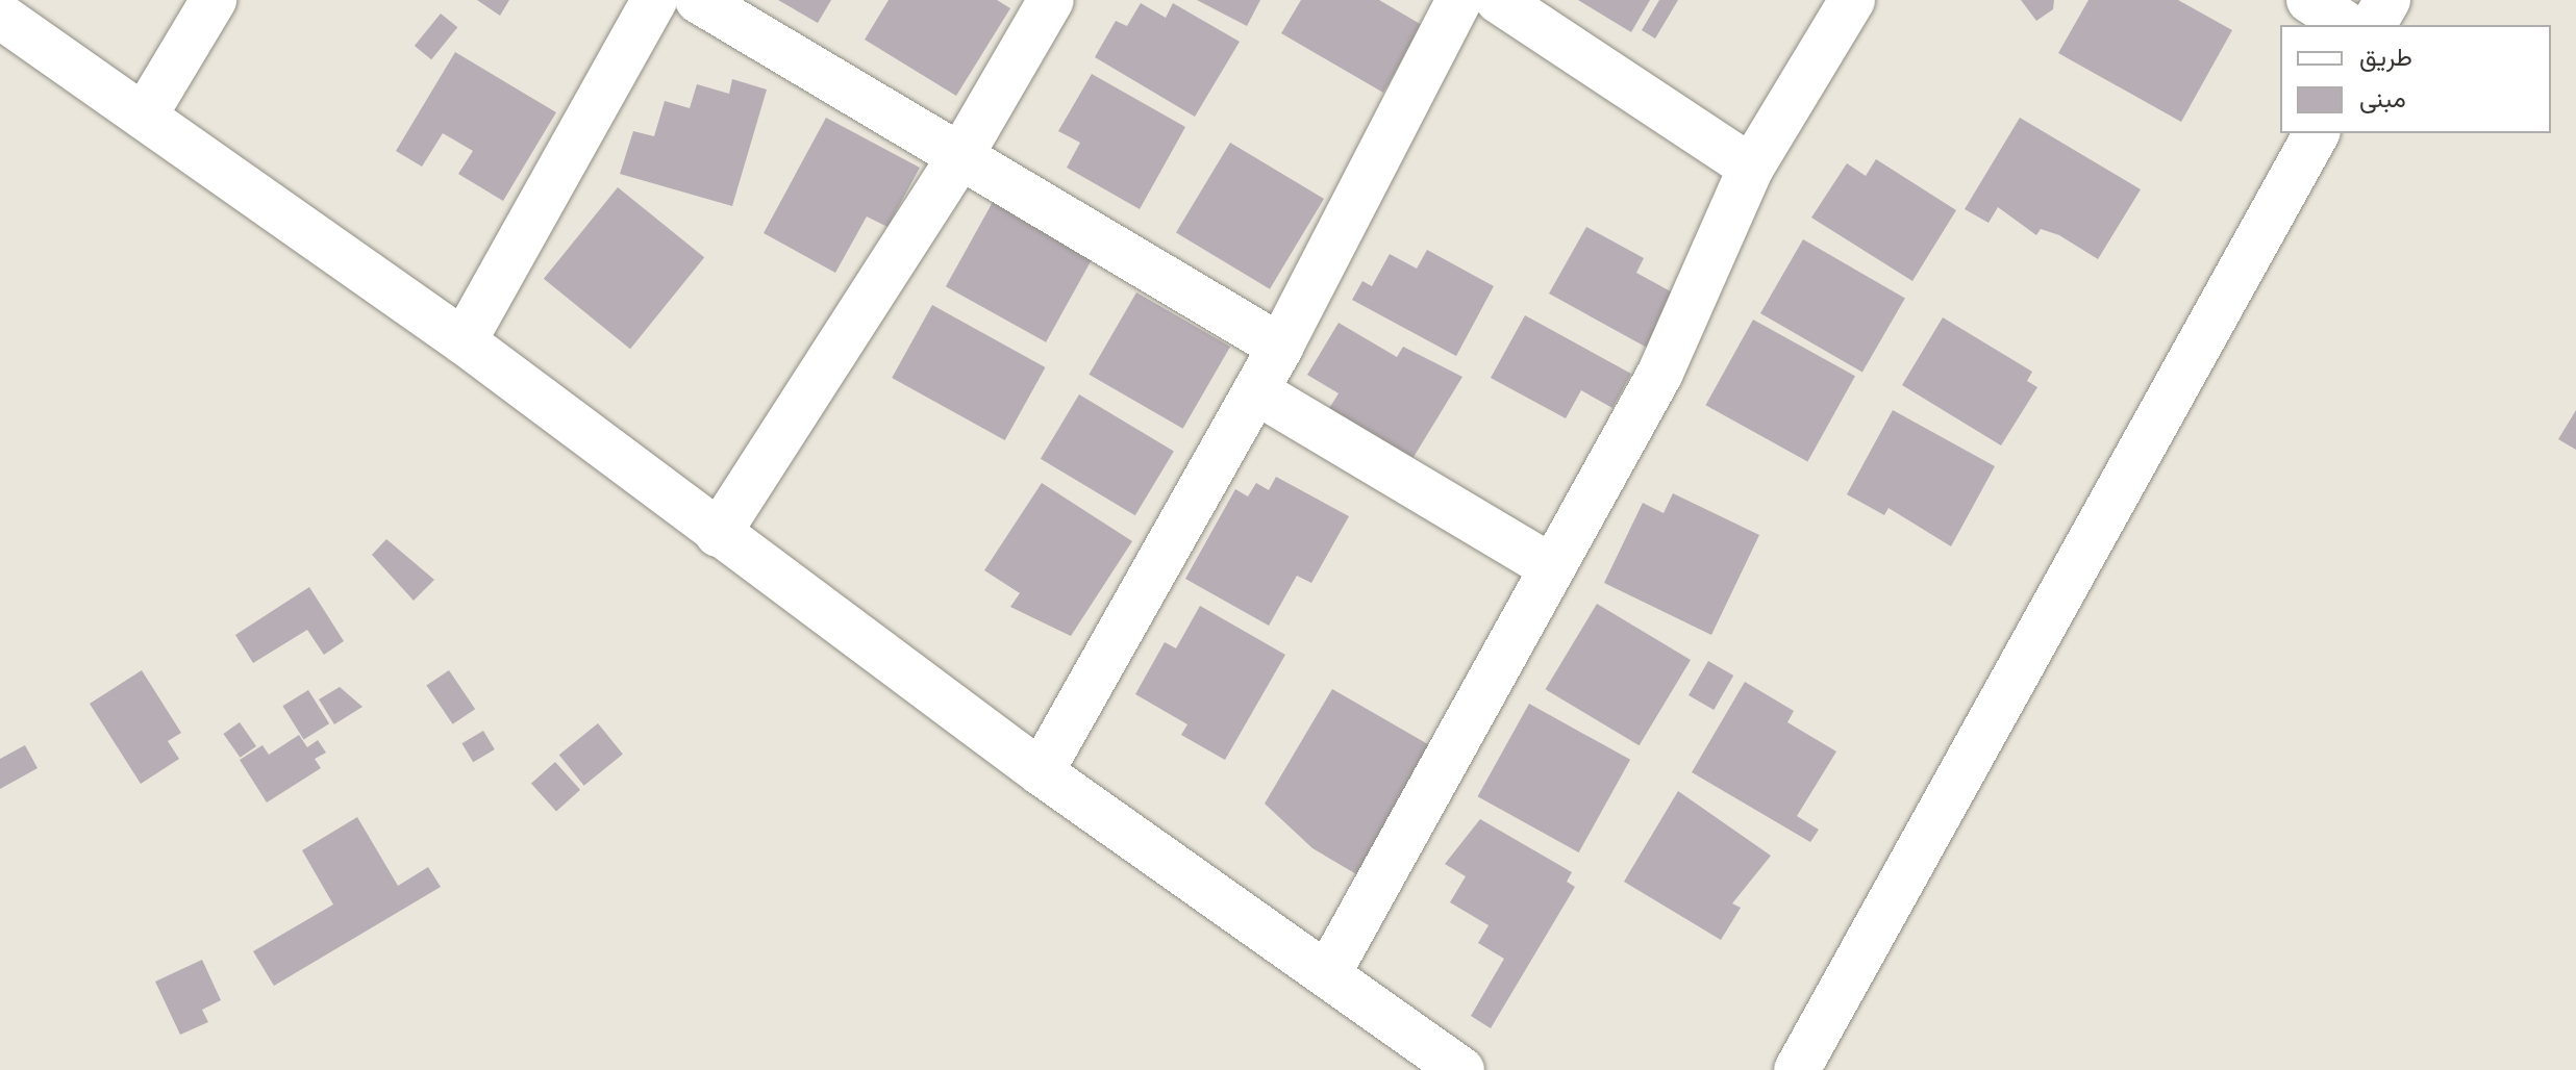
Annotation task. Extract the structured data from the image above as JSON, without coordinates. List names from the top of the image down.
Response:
{
  "legend": ["طريق", "مبنى"]
}
